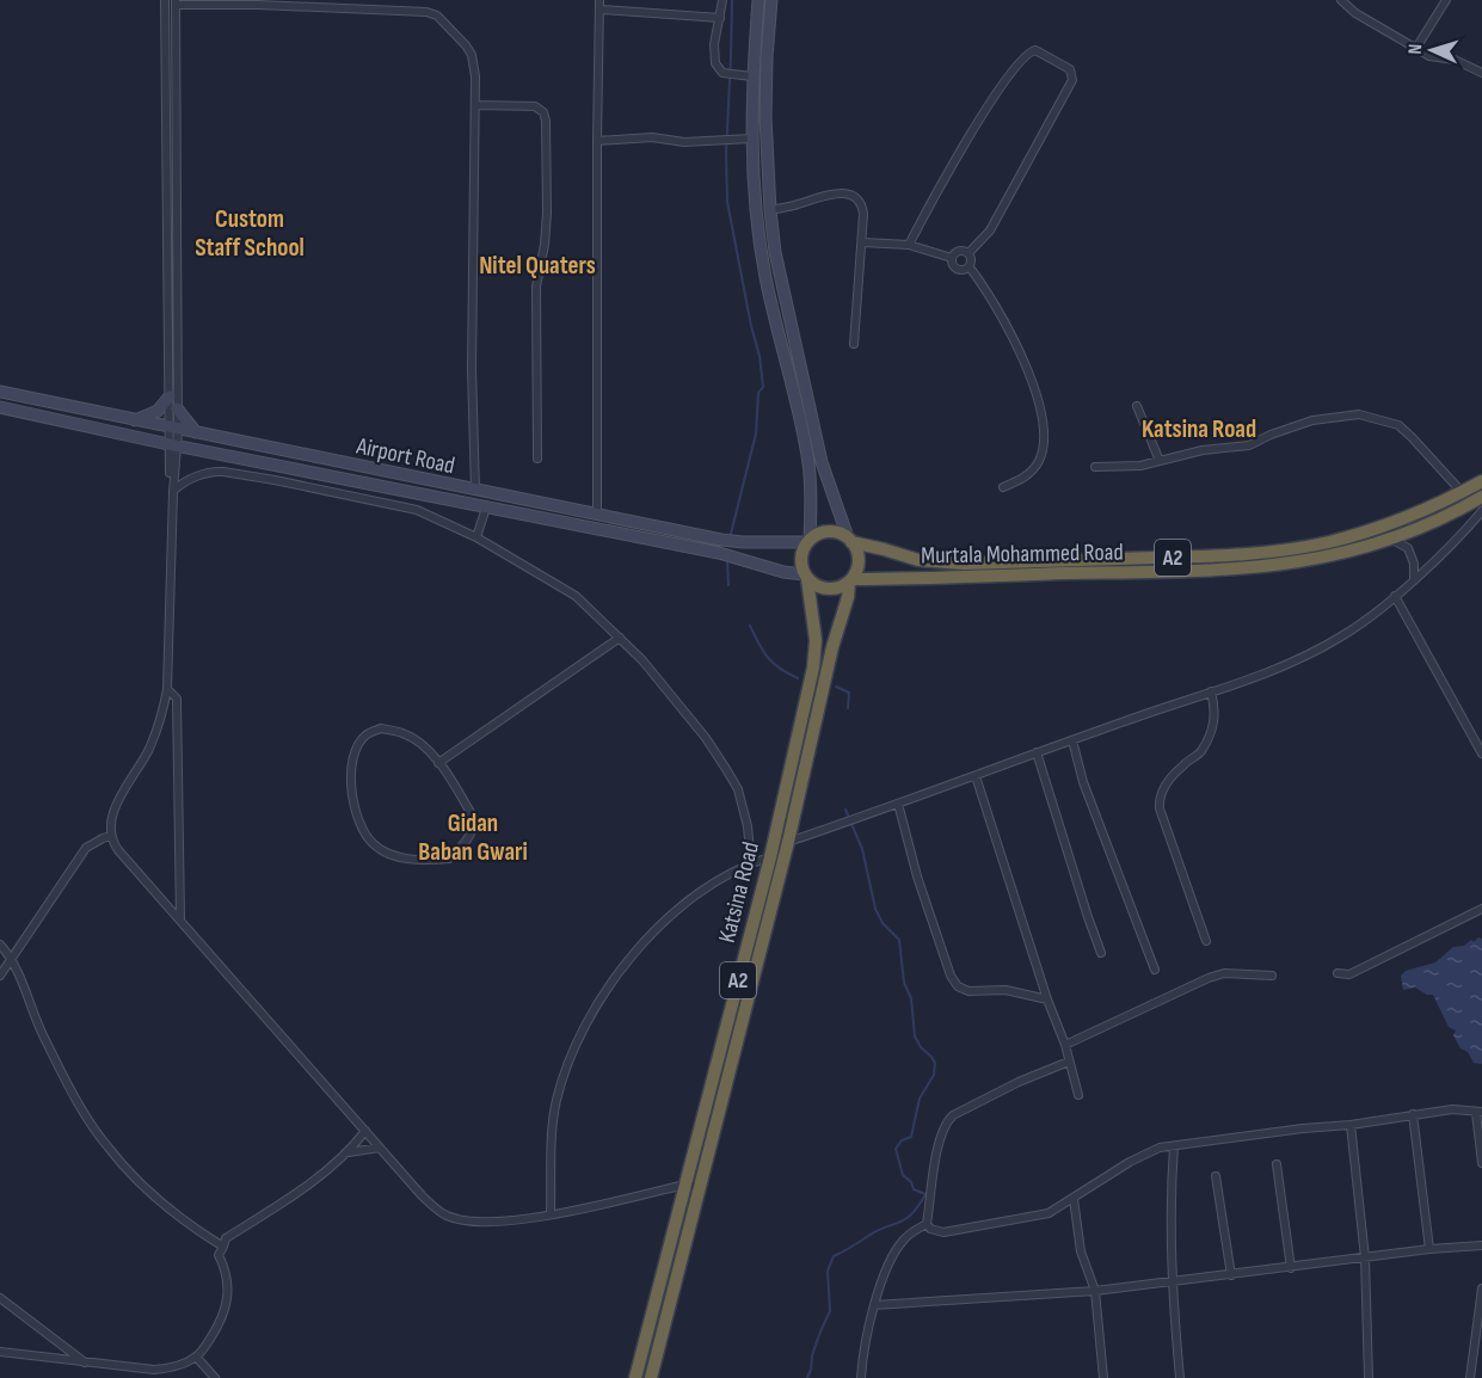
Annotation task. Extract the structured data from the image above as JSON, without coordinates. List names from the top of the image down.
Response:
{
  "streets": {
    "highway": ["Murtala Mohammed Road", "A2", "Katsina Road"],
    "street": ["Airport Road"]
  },
  "crossings": [
    ["Airport Road", "Murtala Mohammed Road"],
    ["Airport Road", "A2"],
    ["Airport Road", "Katsina Road"],
    ["Murtala Mohammed Road", "A2"],
    ["Murtala Mohammed Road", "Katsina Road"],
    ["A2", "Katsina Road"]
  ],
  "districts": [
    "Custom Staff School",
    "Nitel Quaters",
    "Katsina Road",
    "Gidan Baban Gwari"
  ],
  "north": "left"
}
